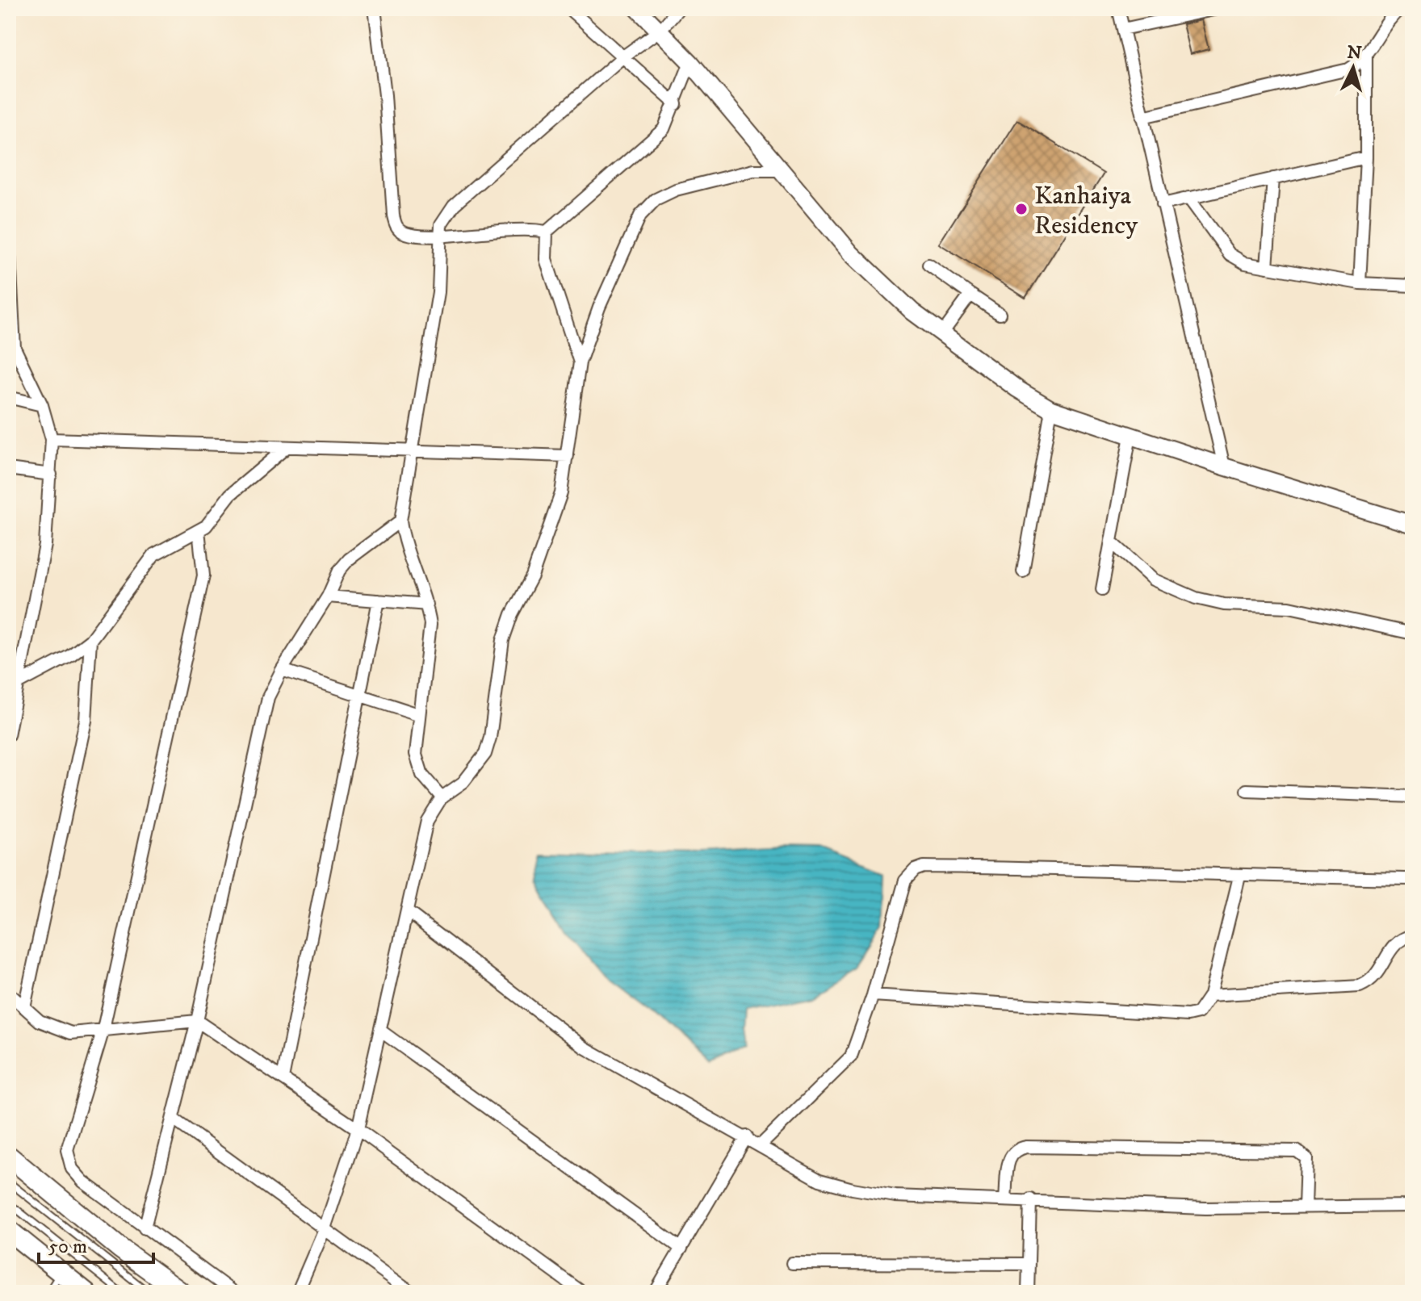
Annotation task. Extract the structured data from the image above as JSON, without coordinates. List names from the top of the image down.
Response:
{
  "places": ["Kanhaiya Residency"],
  "scale_bar": "50 m",
  "north": "top"
}
